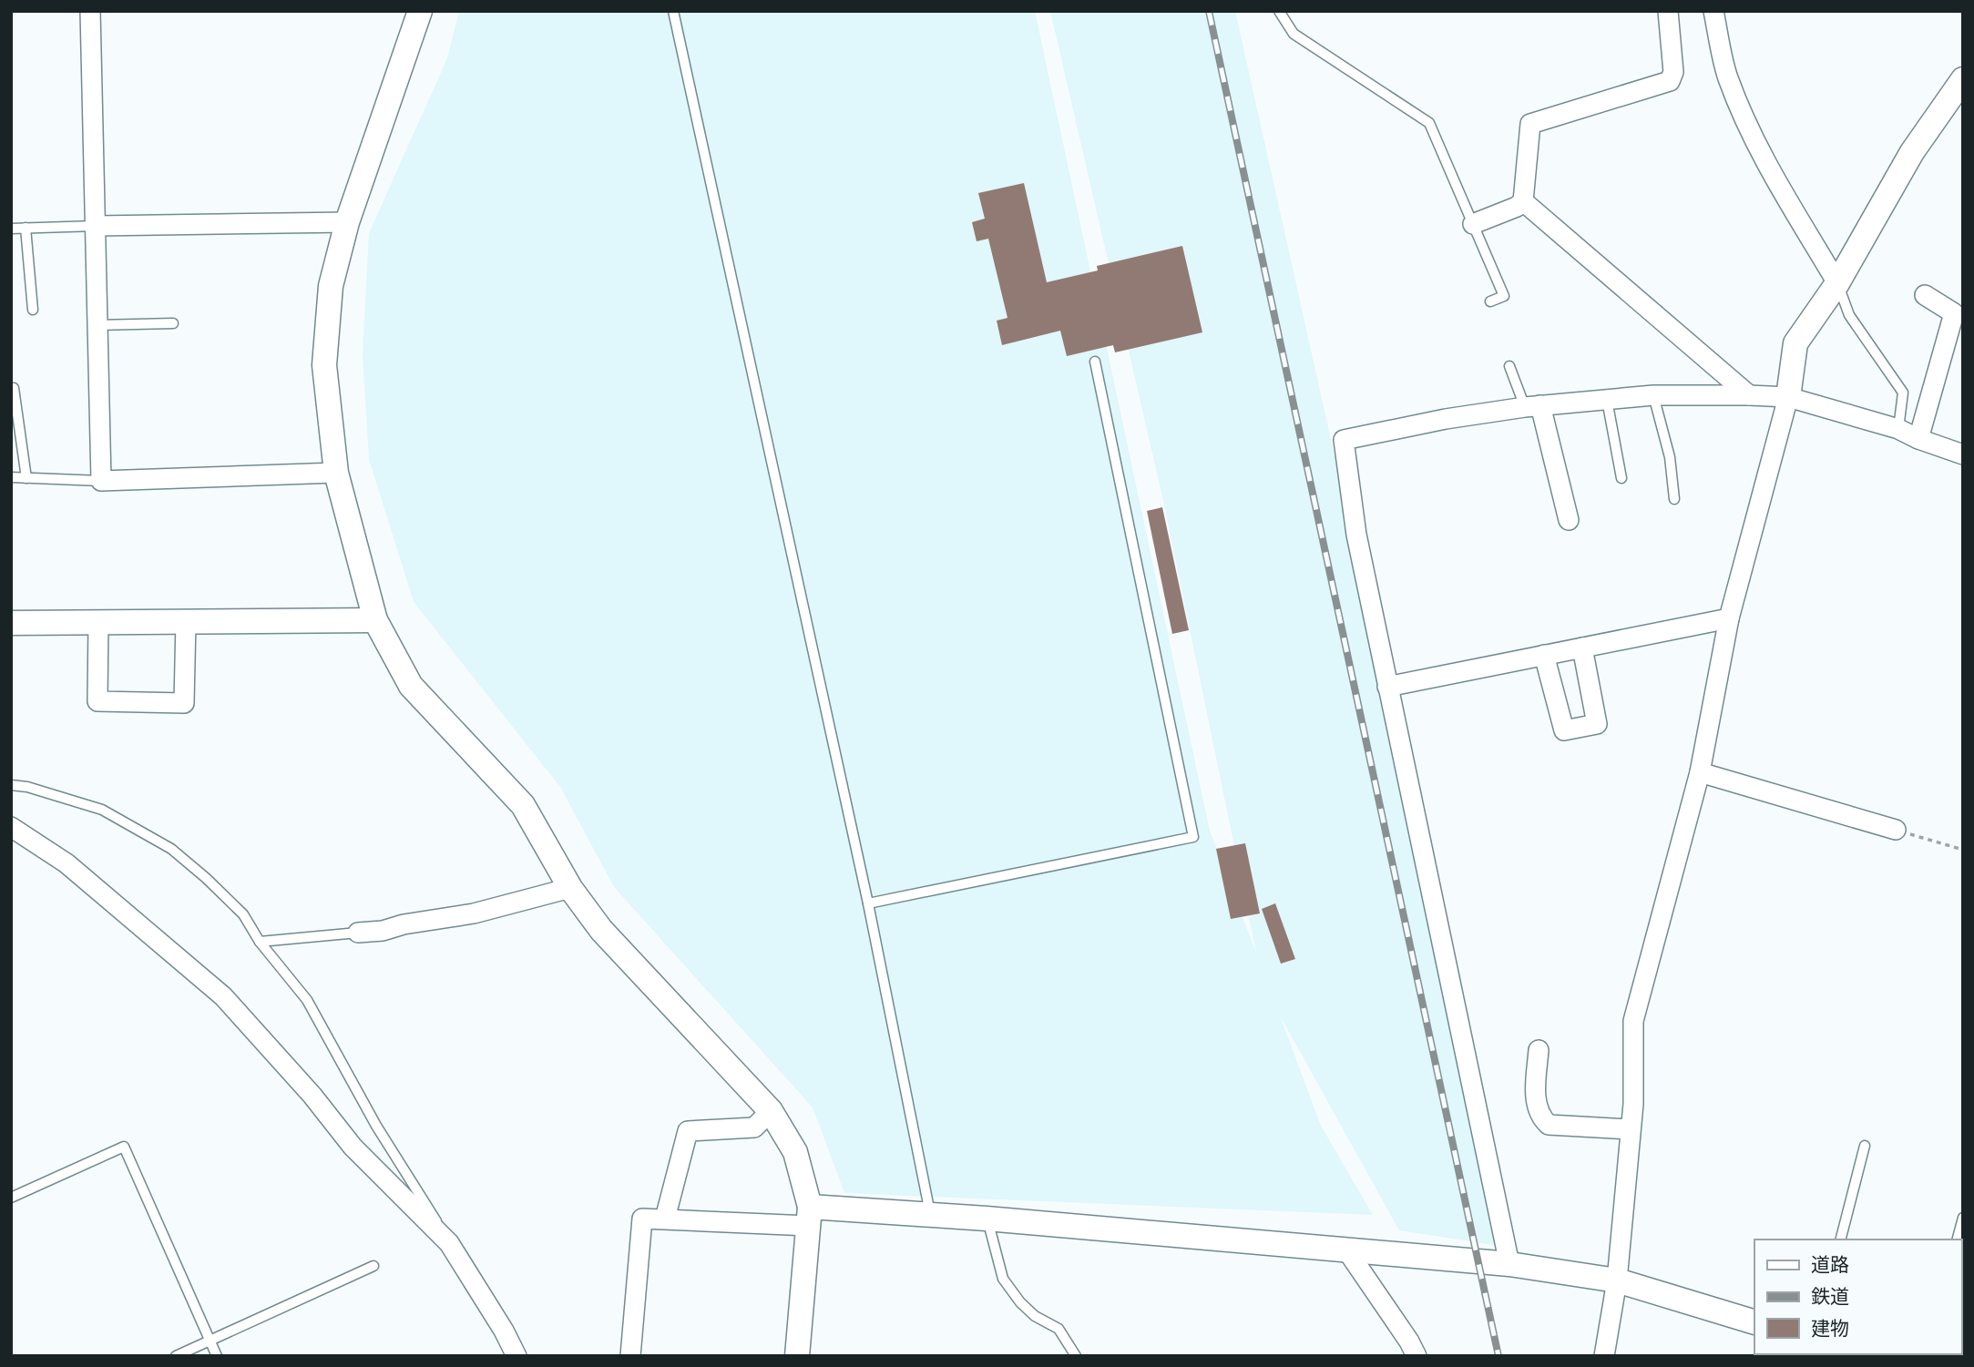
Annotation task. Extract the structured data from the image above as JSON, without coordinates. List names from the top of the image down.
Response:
{
  "legend": ["道路", "鉄道", "建物"]
}
